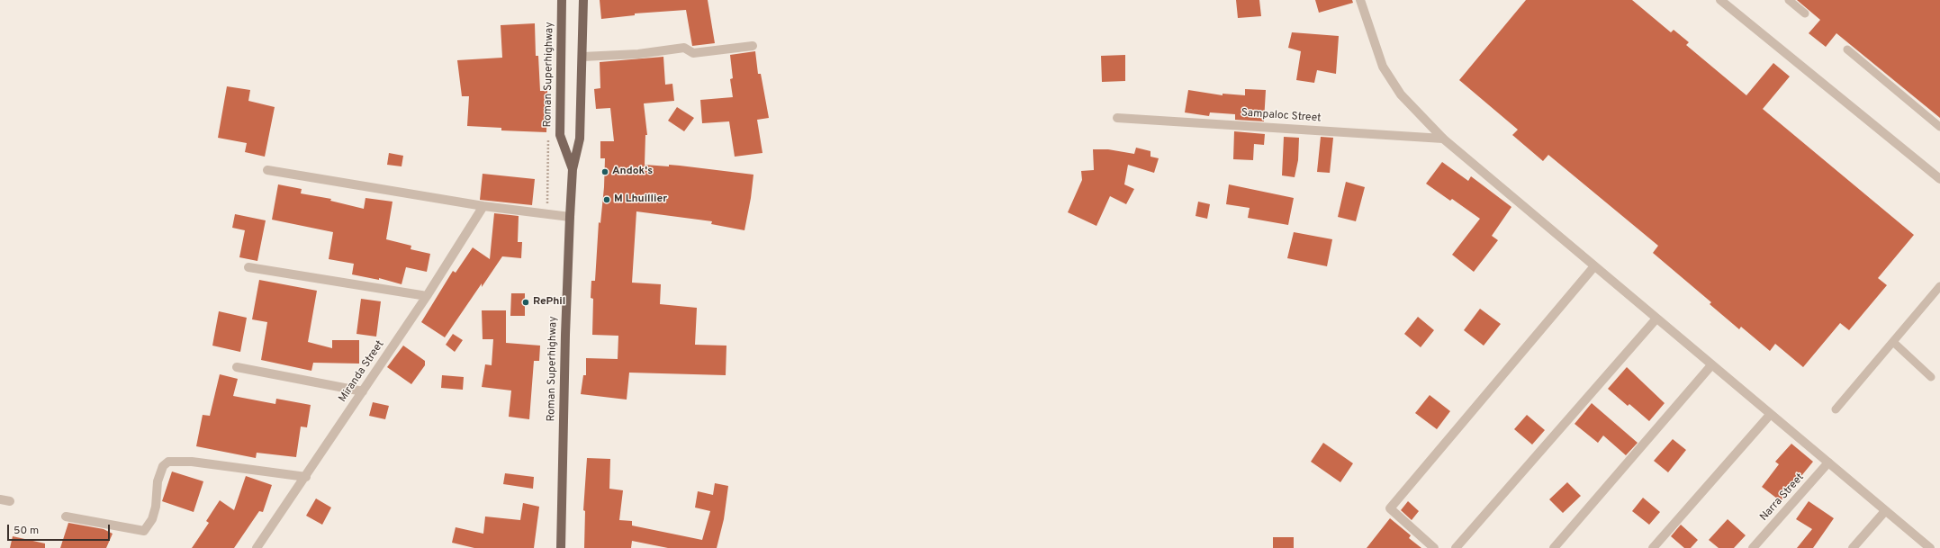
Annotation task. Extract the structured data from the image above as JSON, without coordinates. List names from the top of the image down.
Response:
{
  "streets": {
    "main road": ["Roman Superhighway"],
    "street": ["Sampaloc Street", "Miranda Street", "Narra Street"]
  },
  "places": ["Andok's", "M Lhuillier", "RePhil"],
  "scale_bar": "50 m"
}
